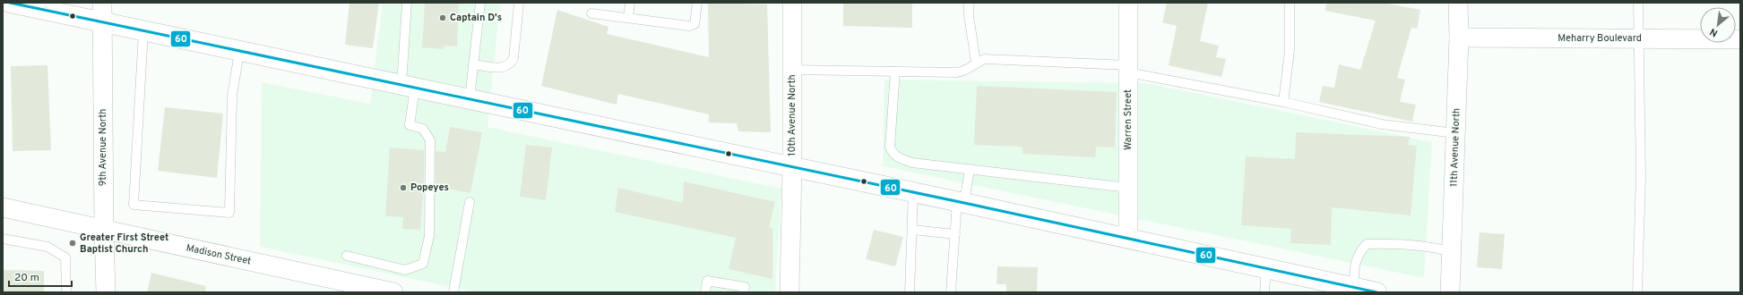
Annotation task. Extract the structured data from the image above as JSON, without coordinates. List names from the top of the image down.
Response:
{
  "streets": {
    "street": [
      "Meharry Boulevard",
      "10th Avenue North",
      "Warren Street",
      "9th Avenue North",
      "11th Avenue North",
      "Madison Street"
    ]
  },
  "crossings": [
    ["Meharry Boulevard", "11th Avenue North"],
    ["9th Avenue North", "Madison Street"]
  ],
  "places": ["Captain D's", "Popeyes", "Greater First Street Baptist Church"],
  "lines": ["transit line 60"],
  "scale_bar": "20 m",
  "north": "bottom left"
}
